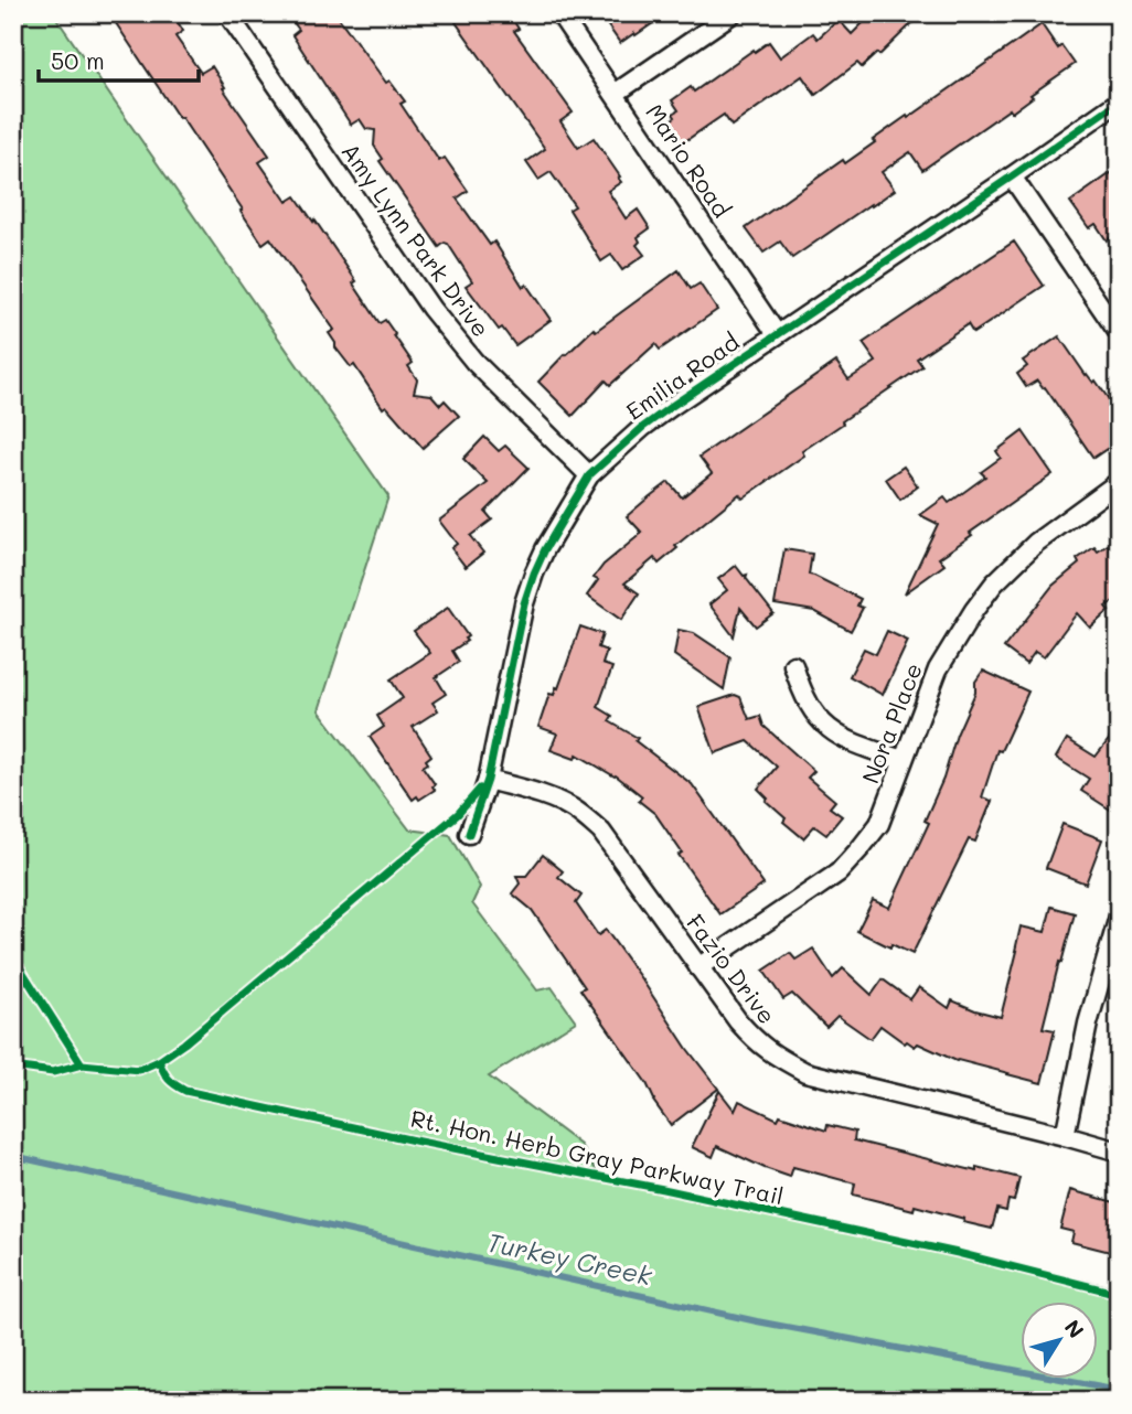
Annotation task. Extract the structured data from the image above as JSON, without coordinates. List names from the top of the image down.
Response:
{
  "streets": {
    "street": [
      "Mario Road",
      "Amy Lynn Park Drive",
      "Emilia Road",
      "Nora Place",
      "Fazio Drive"
    ],
    "cycle path": ["Rt. Hon. Herb Gray Parkway Trail"]
  },
  "crossings": [
    ["Mario Road", "Emilia Road"],
    ["Amy Lynn Park Drive", "Emilia Road"],
    ["Emilia Road", "Fazio Drive"],
    ["Nora Place", "Fazio Drive"]
  ],
  "water": ["Turkey Creek"],
  "scale_bar": "50 m",
  "north": "top right"
}
